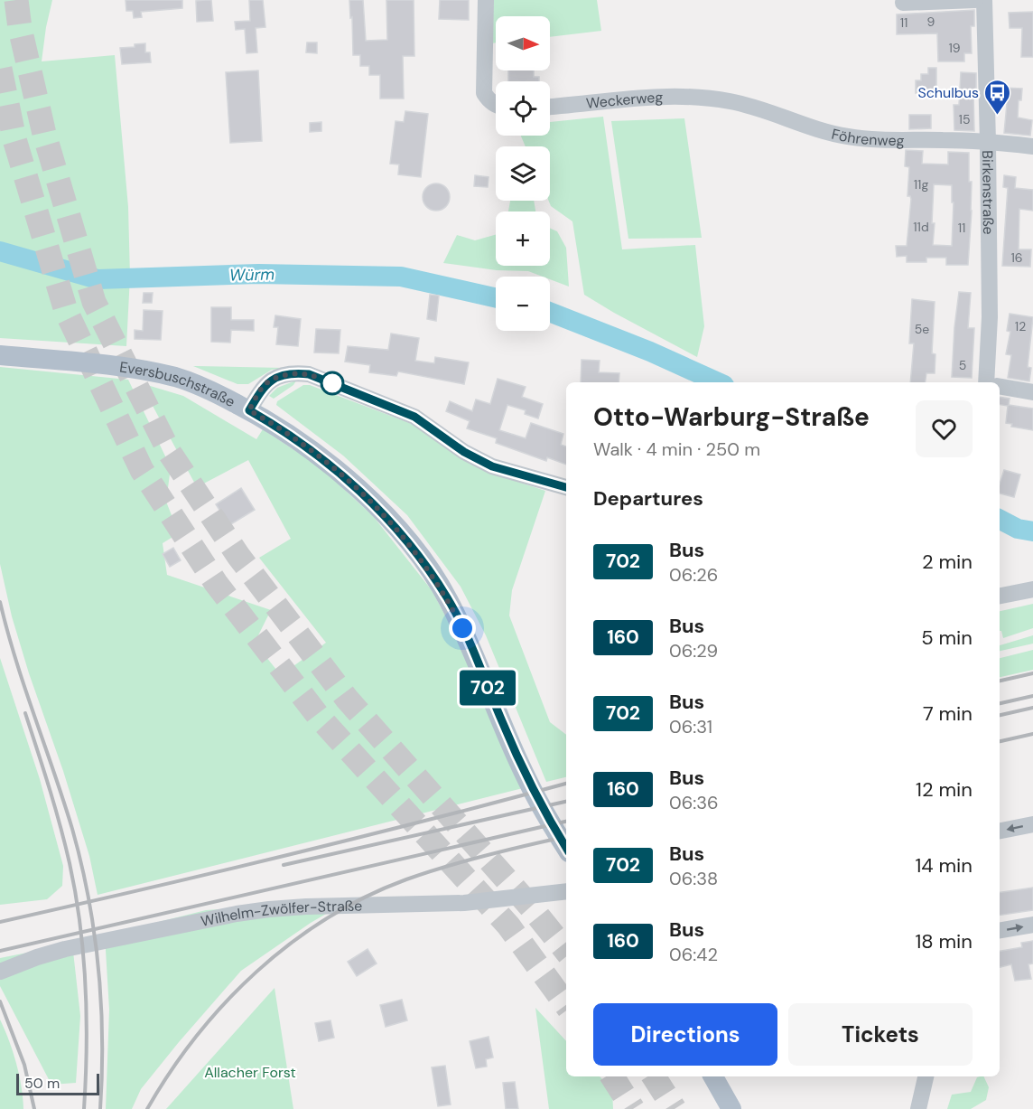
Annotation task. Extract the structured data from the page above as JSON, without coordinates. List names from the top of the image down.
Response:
{
  "streets": {
    "main road": ["Eversbuschstraße"],
    "street": [
      "Weckerweg",
      "Föhrenweg",
      "Birkenstraße",
      "Wilhelm-Zwölfer-Straße"
    ]
  },
  "crossings": [
    ["Weckerweg", "Föhrenweg"],
    ["Föhrenweg", "Birkenstraße"]
  ],
  "water": ["Würm"],
  "parks": ["Allacher Forst"],
  "places": {
    "bus stop": ["Schulbus"]
  },
  "lines": ["bus line 702"],
  "house_numbers": [
    "9",
    "11",
    "19",
    "15",
    "11g",
    "11d",
    "11",
    "16",
    "12",
    "5e",
    "5"
  ],
  "scale_bar": "50 m",
  "north": "right",
  "page": {
    "on_map": "702",
    "map_buttons": ["+", "−"],
    "heading": [
      ["Otto-Warburg-Straße", "Walk · 4 min · 250 m"],
      "Departures"
    ],
    "list": [
      {
        "mark": "702",
        "name": "Bus",
        "note": "06:26",
        "value": "2 min"
      },
      {
        "mark": "160",
        "name": "Bus",
        "note": "06:29",
        "value": "5 min"
      },
      {
        "mark": "702",
        "name": "Bus",
        "note": "06:31",
        "value": "7 min"
      },
      {
        "mark": "160",
        "name": "Bus",
        "note": "06:36",
        "value": "12 min"
      },
      {
        "mark": "702",
        "name": "Bus",
        "note": "06:38",
        "value": "14 min"
      },
      {
        "mark": "160",
        "name": "Bus",
        "note": "06:42",
        "value": "18 min"
      }
    ],
    "buttons": ["Directions", "Tickets"],
    "scale": "50 m"
  }
}
